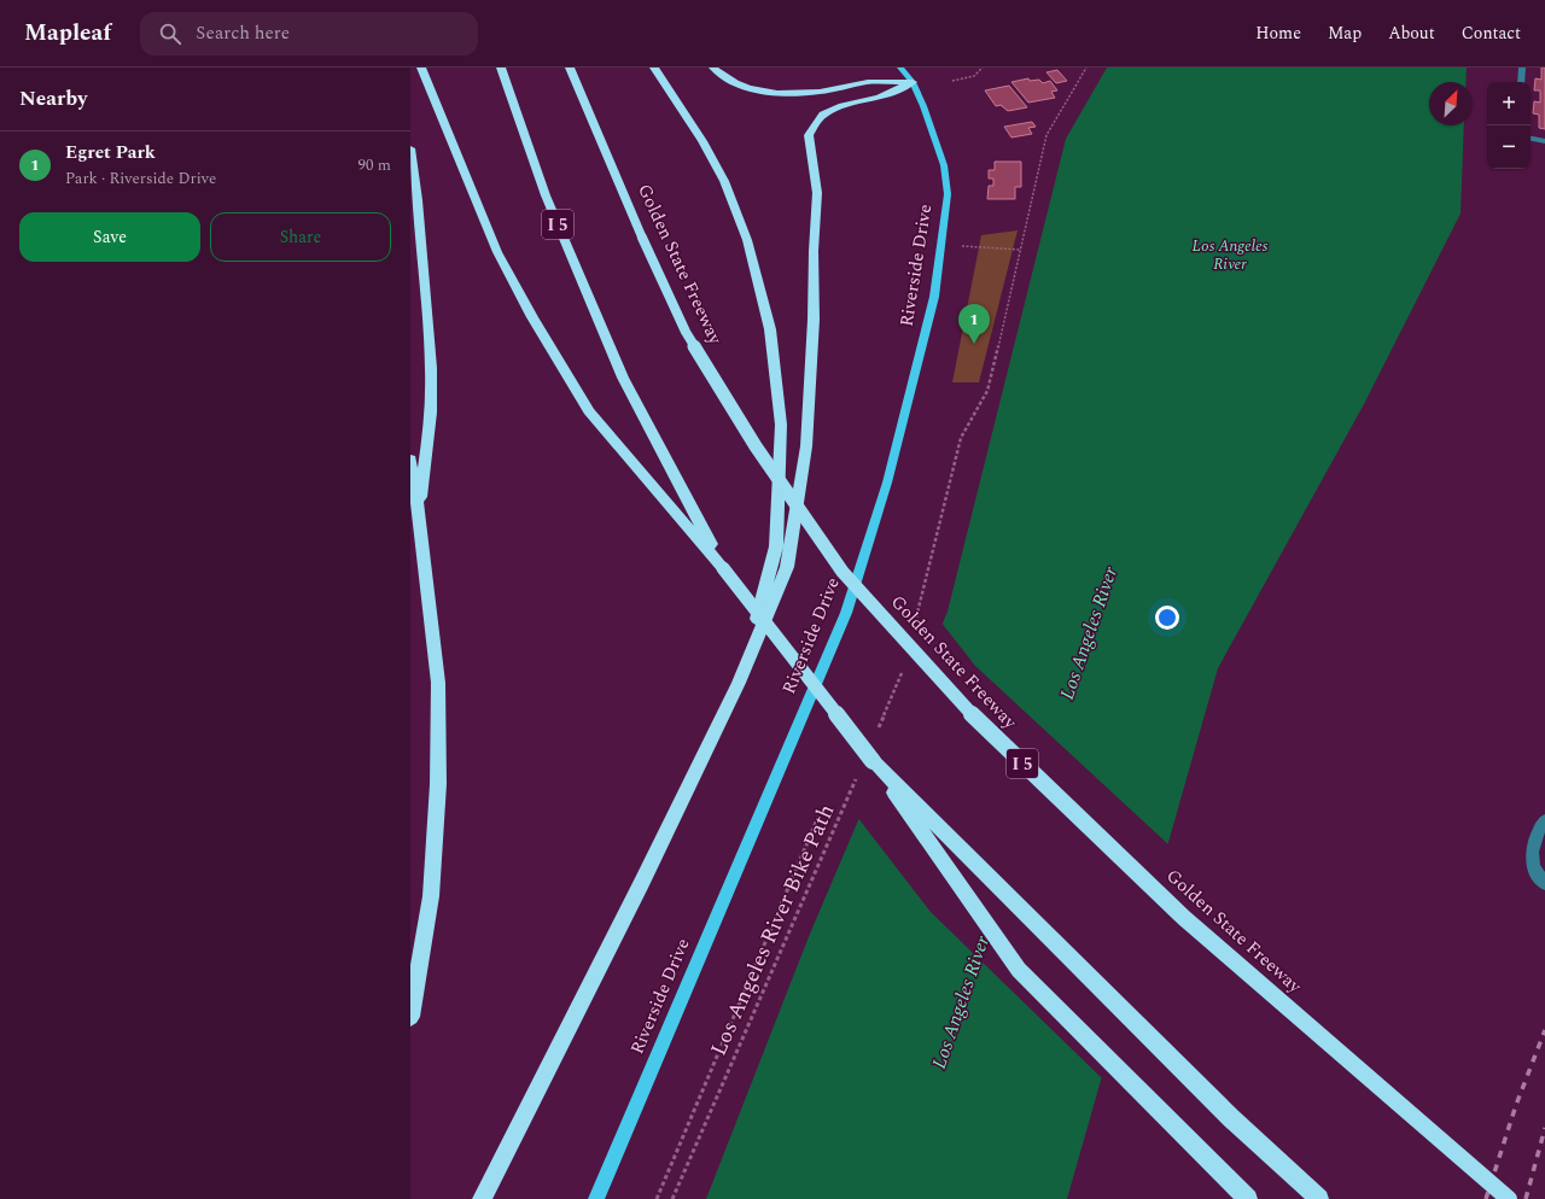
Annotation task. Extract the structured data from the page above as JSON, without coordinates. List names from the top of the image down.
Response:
{
  "streets": {
    "highway": ["I 5", "Golden State Freeway"],
    "main road": ["Riverside Drive"],
    "path": ["Los Angeles River Bike Path"]
  },
  "crossings": [
    ["I 5", "Los Angeles River Bike Path"]
  ],
  "water": ["Los Angeles River"],
  "north": "top right",
  "page": {
    "header": "Mapleaf",
    "search": "Search here",
    "nav": [
      "Home",
      "Map",
      "About",
      "Contact"
    ],
    "heading": "Nearby",
    "map_buttons": ["+", "−"],
    "list": [
      {
        "mark": "1",
        "name": "Egret Park",
        "note": "Park · Riverside Drive",
        "value": "90 m"
      }
    ],
    "buttons": ["Save", "Share"],
    "pins": "1"
  }
}
